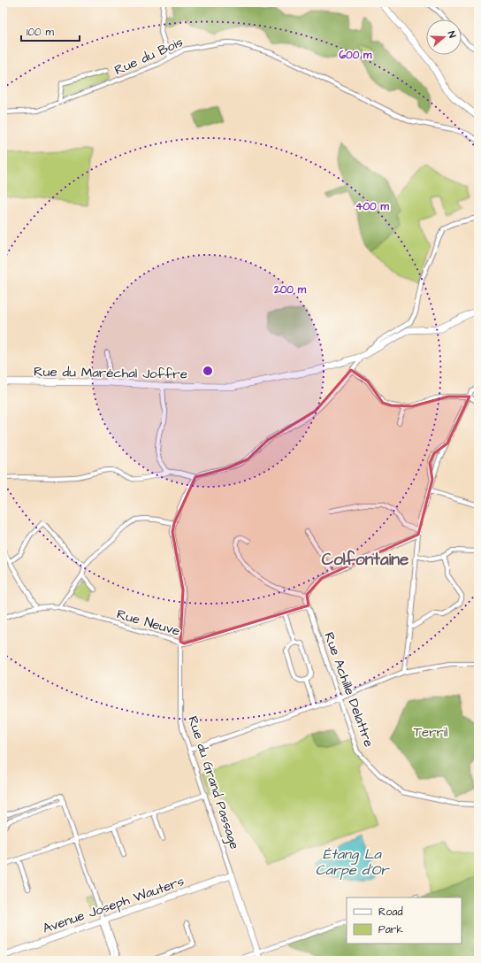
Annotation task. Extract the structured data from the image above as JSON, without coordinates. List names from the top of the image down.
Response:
{
  "streets": {
    "street": [
      "Rue du Bois",
      "Rue du Maréchal Joffre",
      "Rue Neuve",
      "Rue Achille Delattre",
      "Rue du Grand Passage",
      "Avenue Joseph Wauters"
    ]
  },
  "crossings": [
    ["Rue Neuve", "Rue Achille Delattre"],
    ["Rue Neuve", "Rue du Grand Passage"],
    ["Rue du Grand Passage", "Avenue Joseph Wauters"]
  ],
  "districts": ["Colfontaine"],
  "water": ["Étang La Carpe d'Or"],
  "parks": ["Terril"],
  "legend": ["Road", "Park"],
  "scale_bar": "100 m",
  "north": "right",
  "rings": ["600 m", "400 m", "200 m"]
}
